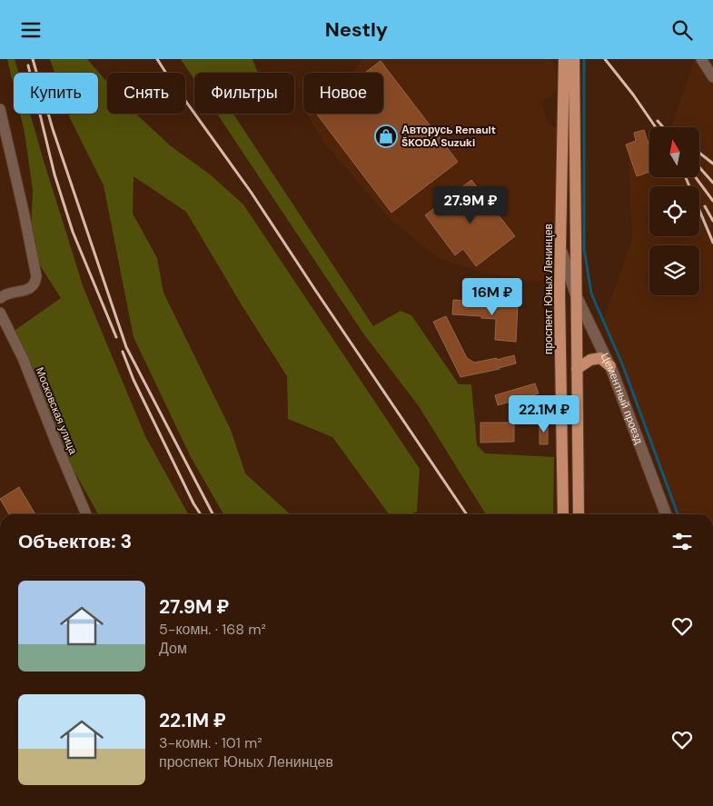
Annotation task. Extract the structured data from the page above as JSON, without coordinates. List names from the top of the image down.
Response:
{
  "streets": {
    "main road": ["проспект Юных Ленинцев"],
    "street": ["Цементный проезд", "Московская улица"]
  },
  "crossings": [
    ["проспект Юных Ленинцев", "Цементный проезд"]
  ],
  "places": {
    "shop": ["Авторусь Renault ŠKODA Suzuki"]
  },
  "north": "top",
  "page": {
    "header": "Nestly",
    "chip": [
      "Купить",
      "Снять",
      "Фильтры",
      "Новое"
    ],
    "price": ["27.9M ₽", "16M ₽", "22.1M ₽"],
    "heading": "Объектов: 3",
    "list": [
      {
        "name": "27.9M ₽",
        "note": "5-комн. · 168 m² · Дом"
      },
      {
        "name": "22.1M ₽",
        "note": "3-комн. · 101 m² · проспект Юных Ленинцев"
      }
    ]
  }
}
